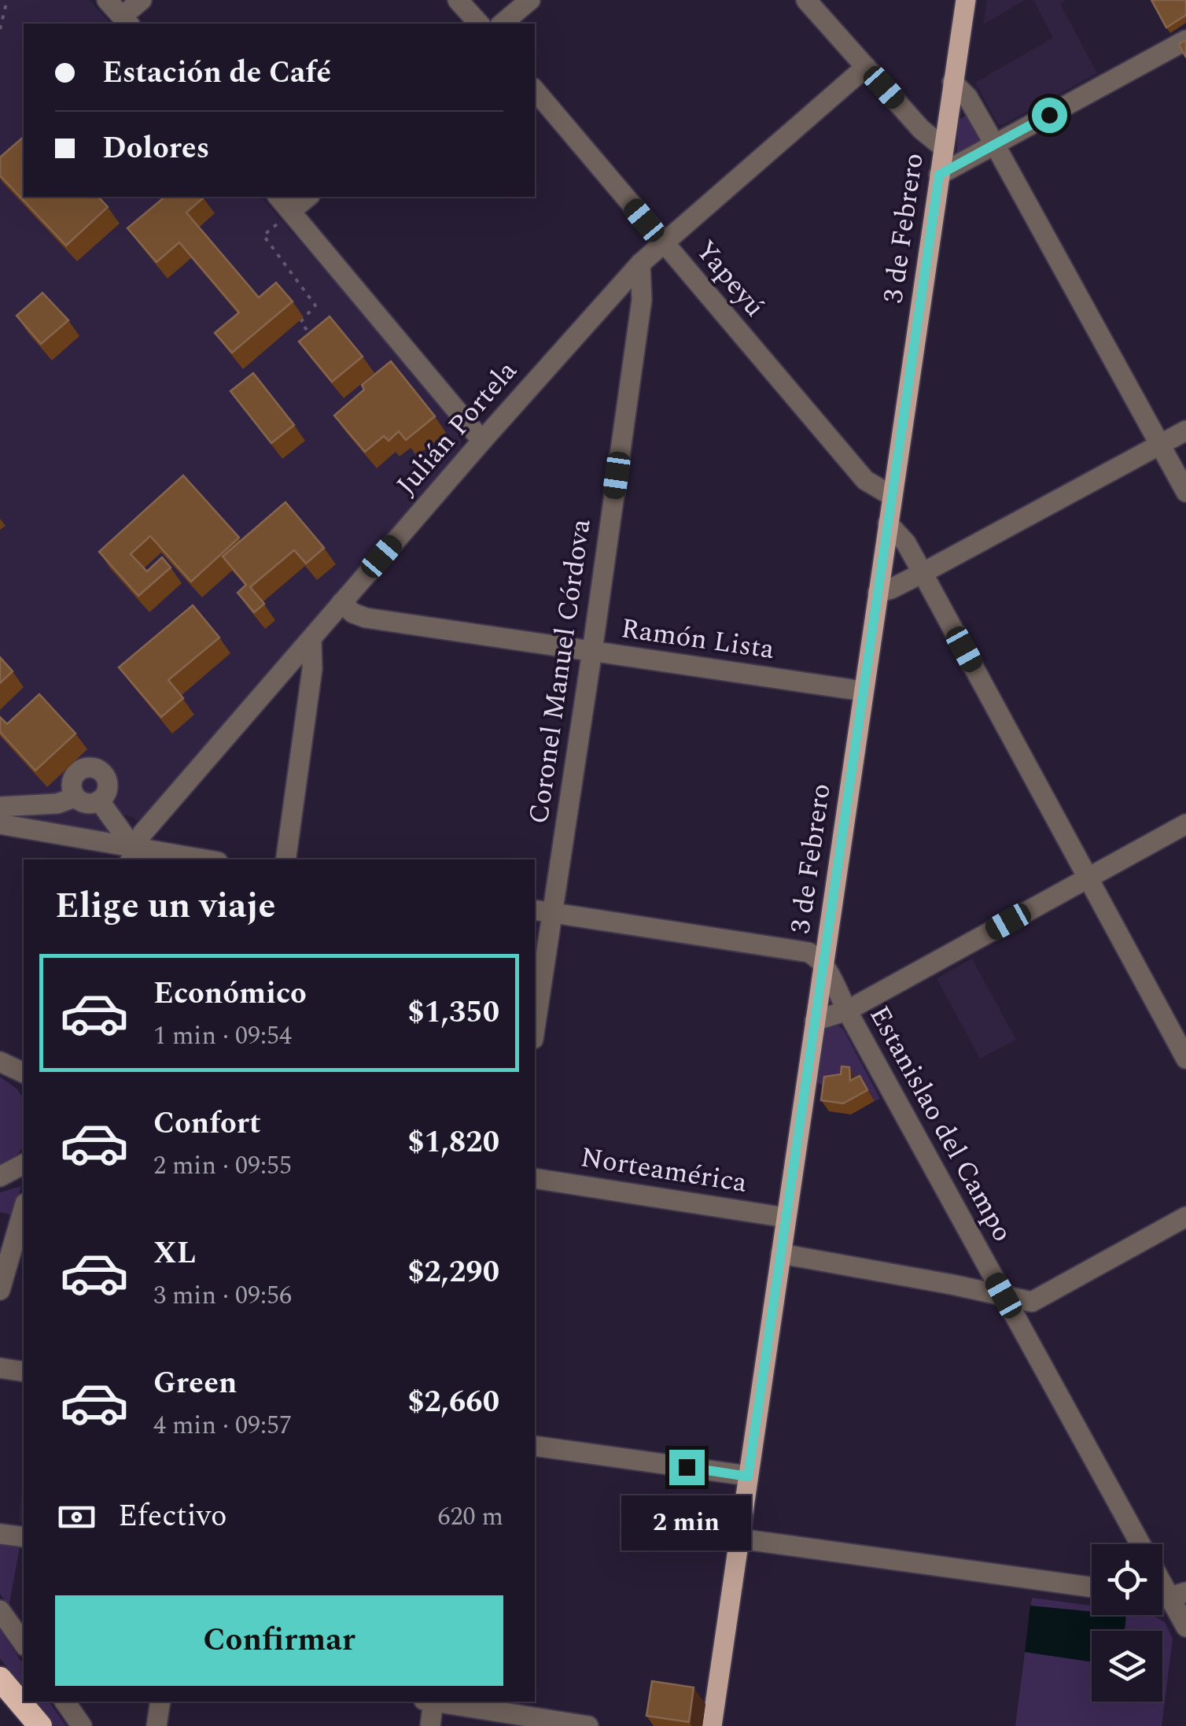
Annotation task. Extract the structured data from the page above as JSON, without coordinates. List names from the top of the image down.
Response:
{
  "streets": {
    "main road": ["3 de Febrero"],
    "street": [
      "Yapeyú",
      "Julián Portela",
      "Ramón Lista",
      "Coronel Manuel Córdova",
      "Estanislao del Campo",
      "Norteamérica"
    ]
  },
  "crossings": [
    ["3 de Febrero", "Yapeyú"],
    ["3 de Febrero", "Ramón Lista"],
    ["3 de Febrero", "Estanislao del Campo"],
    ["3 de Febrero", "Norteamérica"],
    ["Yapeyú", "Julián Portela"],
    ["Julián Portela", "Ramón Lista"],
    ["Julián Portela", "Coronel Manuel Córdova"],
    ["Ramón Lista", "Coronel Manuel Córdova"]
  ],
  "page": {
    "banner": ["Estación de Café", "Dolores"],
    "heading": "Elige un viaje",
    "list": [
      {
        "name": "Económico",
        "note": "1 min · 09:54",
        "value": "$1,350"
      },
      {
        "name": "Confort",
        "note": "2 min · 09:55",
        "value": "$1,820"
      },
      {
        "name": "XL",
        "note": "3 min · 09:56",
        "value": "$2,290"
      },
      {
        "name": "Green",
        "note": "4 min · 09:57",
        "value": "$2,660"
      }
    ],
    "pay": ["Efectivo", "620 m"],
    "bubble": "2 min",
    "buttons": "Confirmar"
  }
}
